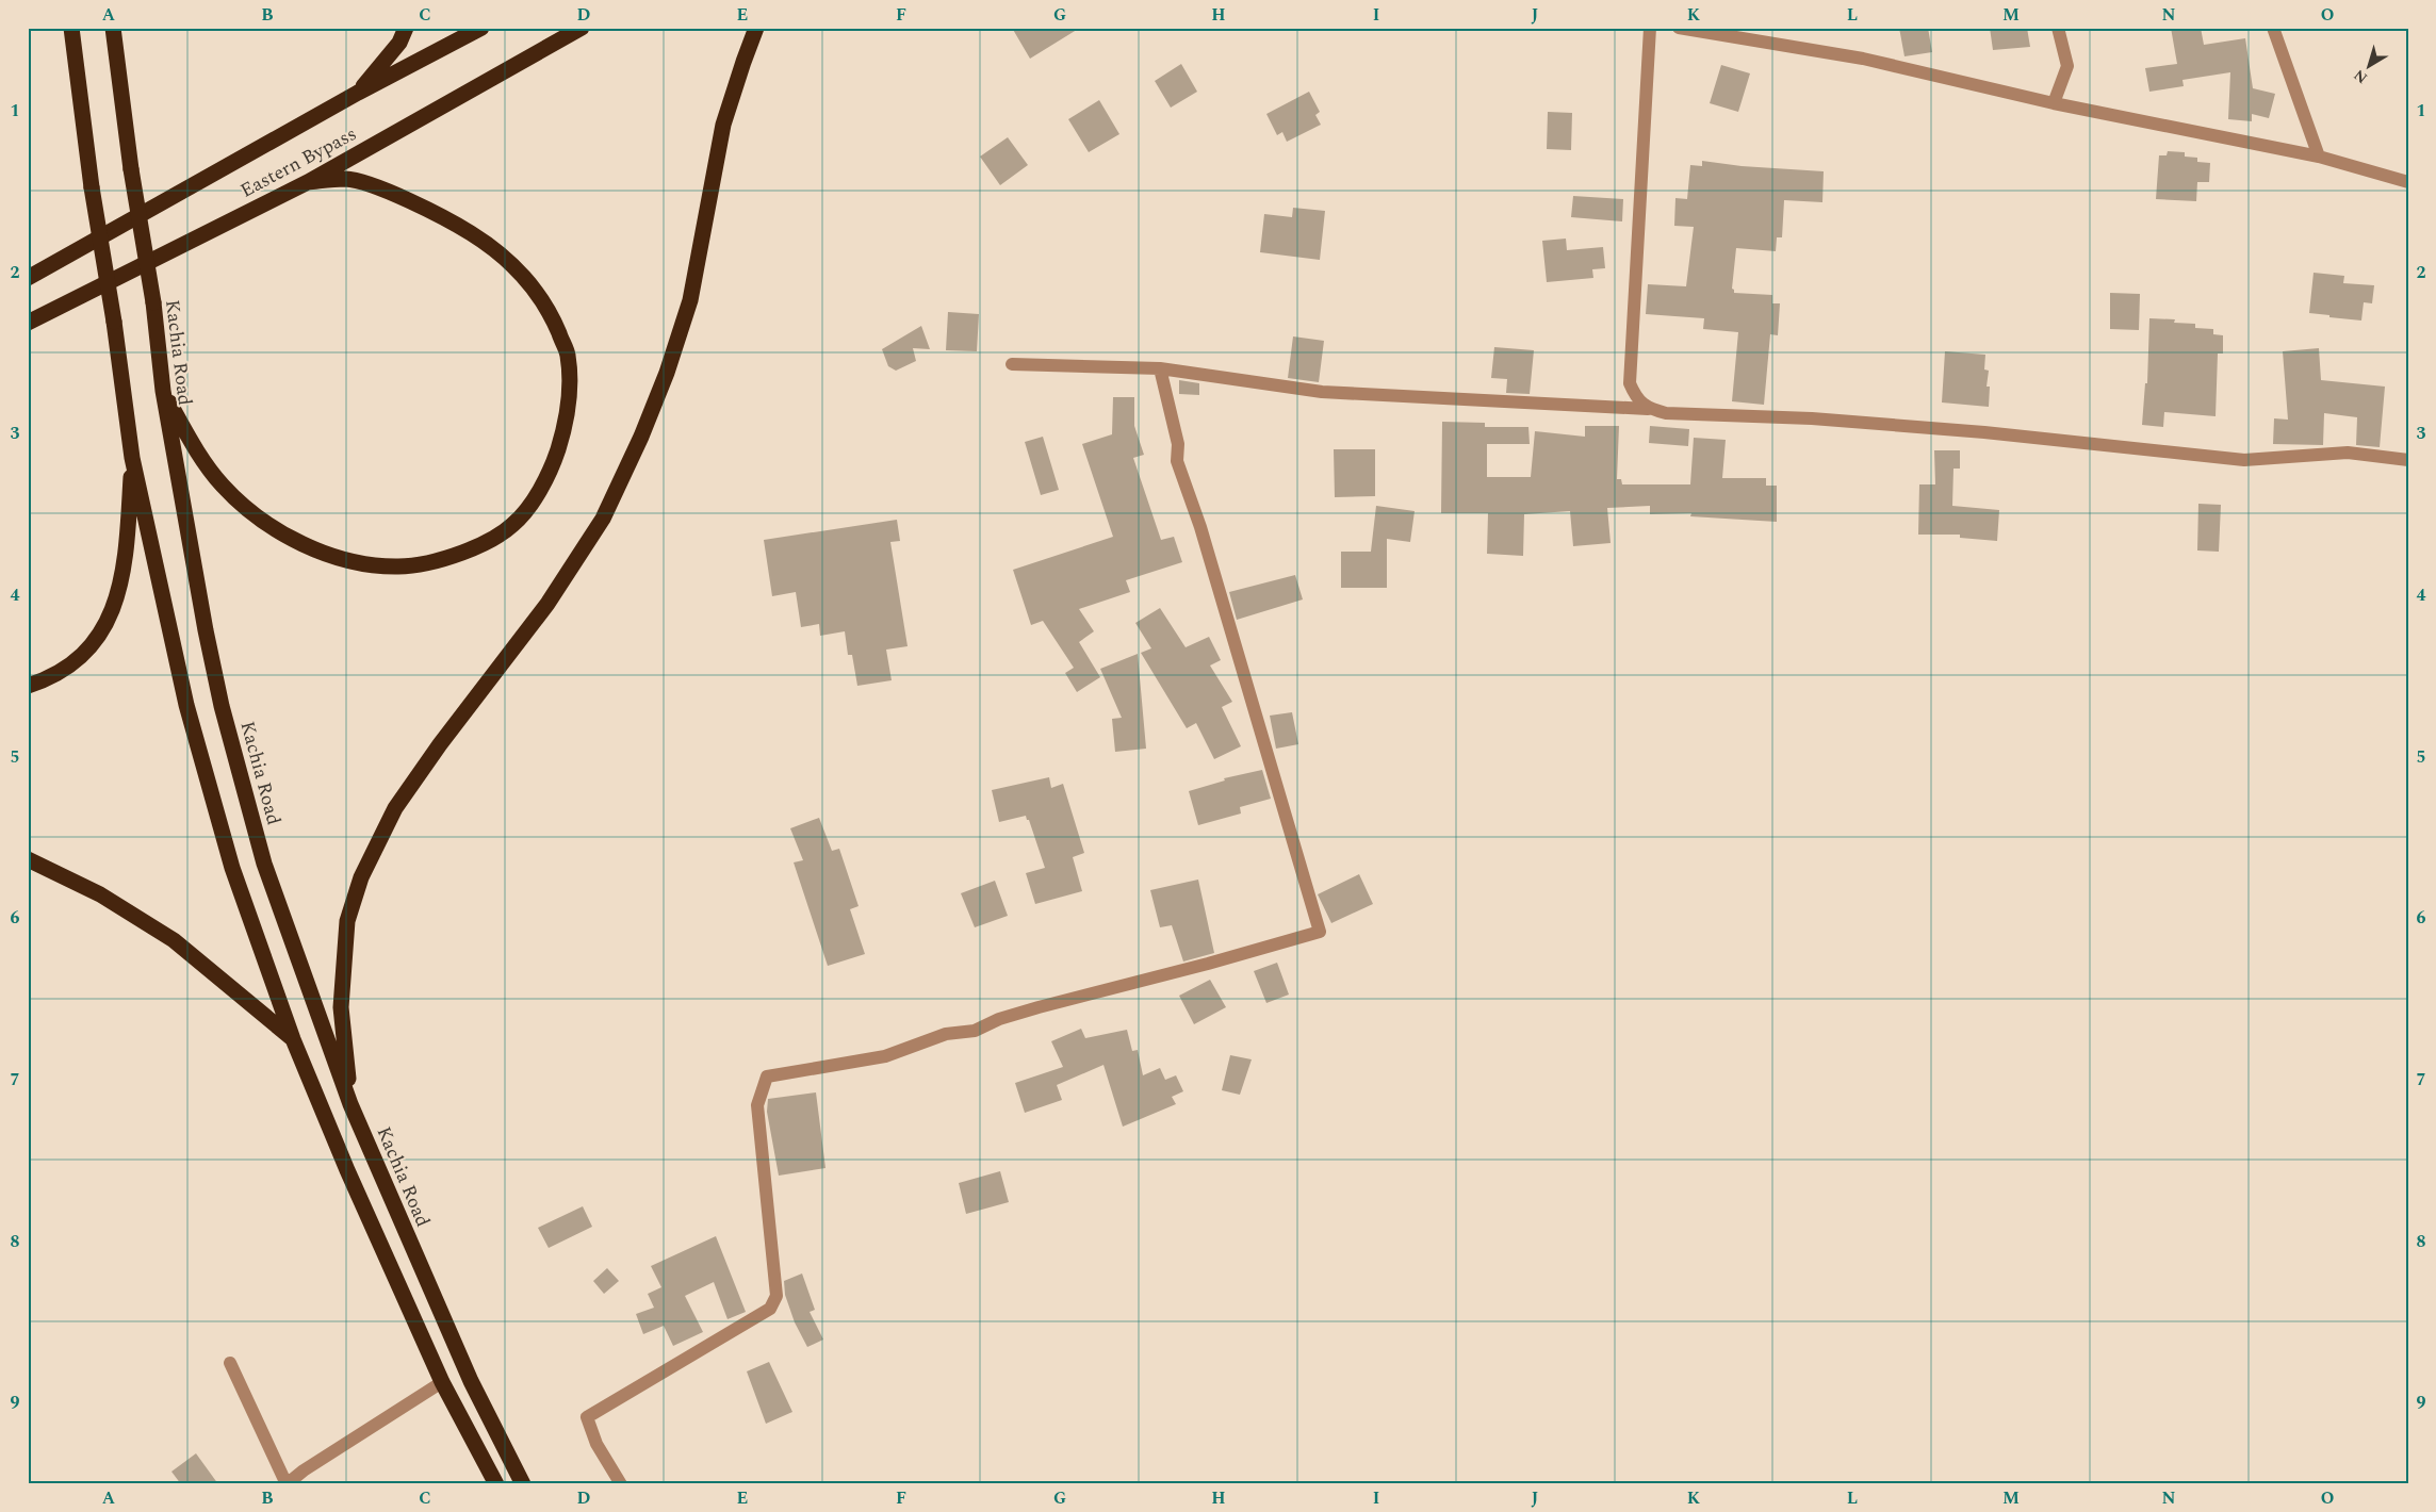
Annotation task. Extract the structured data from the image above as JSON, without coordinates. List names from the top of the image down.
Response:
{
  "streets": {
    "highway": ["Eastern Bypass", "Kachia Road"]
  },
  "north": "bottom left",
  "grid": {
    "columns": [
      "A",
      "B",
      "C",
      "D",
      "E",
      "F",
      "G",
      "H",
      "I",
      "J",
      "K",
      "L",
      "M",
      "N",
      "O"
    ],
    "rows": [
      "1",
      "2",
      "3",
      "4",
      "5",
      "6",
      "7",
      "8",
      "9"
    ]
  }
}
